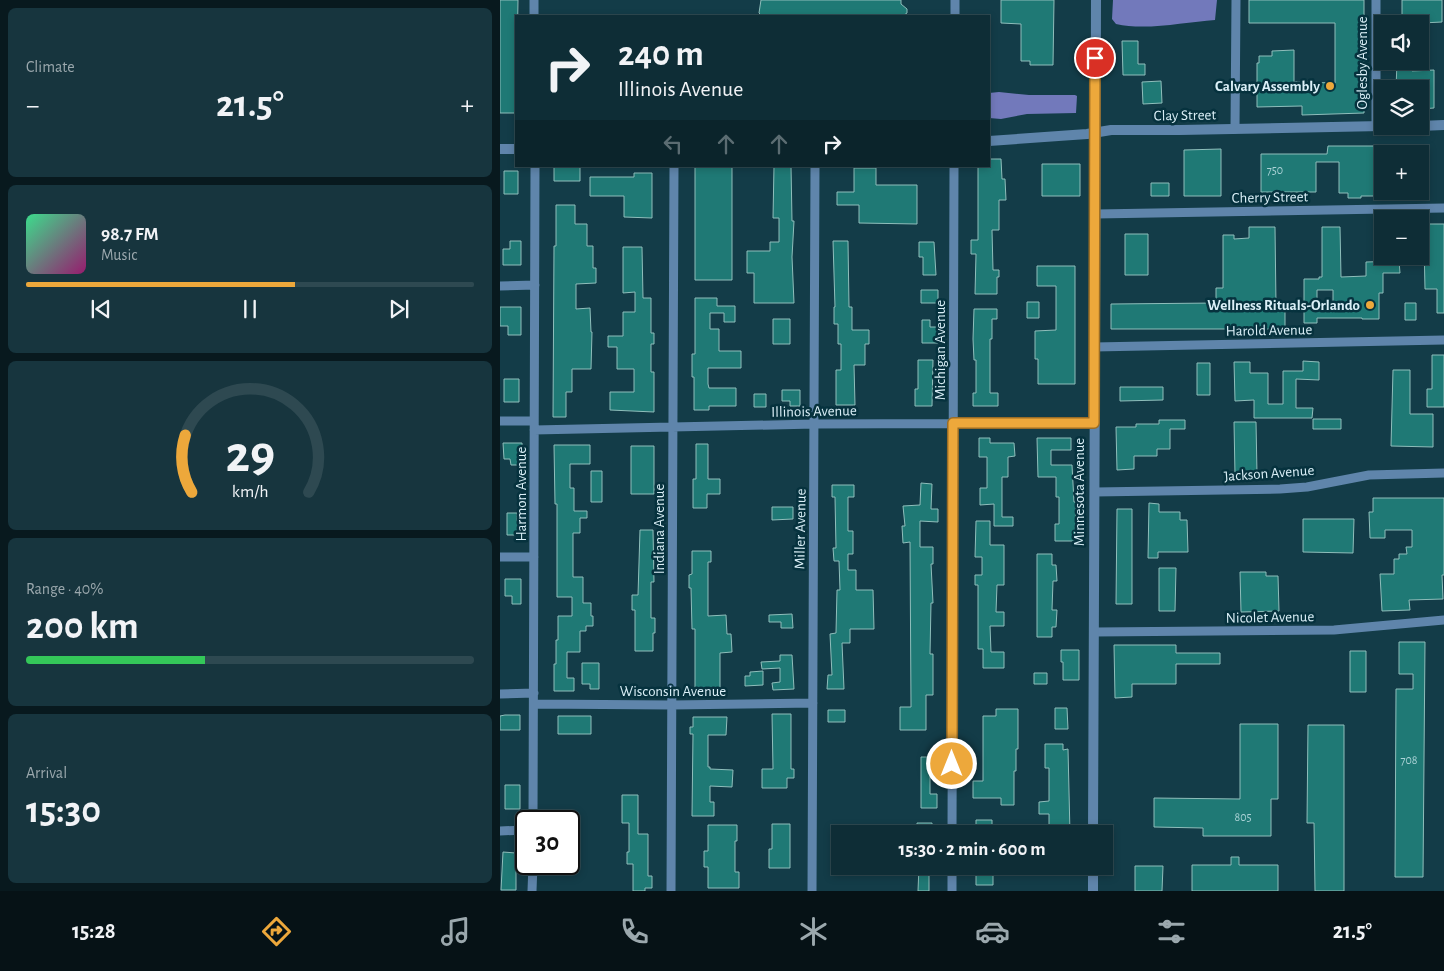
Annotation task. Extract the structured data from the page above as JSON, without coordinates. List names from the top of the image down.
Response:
{
  "streets": {
    "street": [
      "Oglesby Avenue",
      "Clay Street",
      "Cherry Street",
      "Harold Avenue",
      "Michigan Avenue",
      "Illinois Avenue",
      "Jackson Avenue",
      "Minnesota Avenue",
      "Harmon Avenue",
      "Indiana Avenue",
      "Miller Avenue",
      "Nicolet Avenue",
      "Wisconsin Avenue"
    ]
  },
  "crossings": [
    ["Clay Street", "Minnesota Avenue"],
    ["Cherry Street", "Minnesota Avenue"],
    ["Harold Avenue", "Minnesota Avenue"],
    ["Michigan Avenue", "Illinois Avenue"],
    ["Illinois Avenue", "Minnesota Avenue"],
    ["Illinois Avenue", "Harmon Avenue"],
    ["Illinois Avenue", "Indiana Avenue"],
    ["Illinois Avenue", "Miller Avenue"],
    ["Jackson Avenue", "Minnesota Avenue"],
    ["Minnesota Avenue", "Nicolet Avenue"],
    ["Harmon Avenue", "Wisconsin Avenue"],
    ["Indiana Avenue", "Wisconsin Avenue"],
    ["Miller Avenue", "Wisconsin Avenue"]
  ],
  "places": ["Calvary Assembly", "Wellness Rituals-Orlando"],
  "house_numbers": ["750", "708", "805"],
  "page": {
    "tile": [
      "Climate",
      ["Range · 40%", "200 km"],
      ["Arrival", "15:30"]
    ],
    "map_buttons": ["+", "−"],
    "turn": ["240 m", "Illinois Avenue"],
    "heat": ["−", "21.5°", "+"],
    "song": ["98.7 FM", "Music"],
    "limit": "30",
    "trip": "15:30 · 2 min · 600 m",
    "tabs": ["15:28", "21.5°"],
    "gauge": ["29", "km/h"]
  }
}
